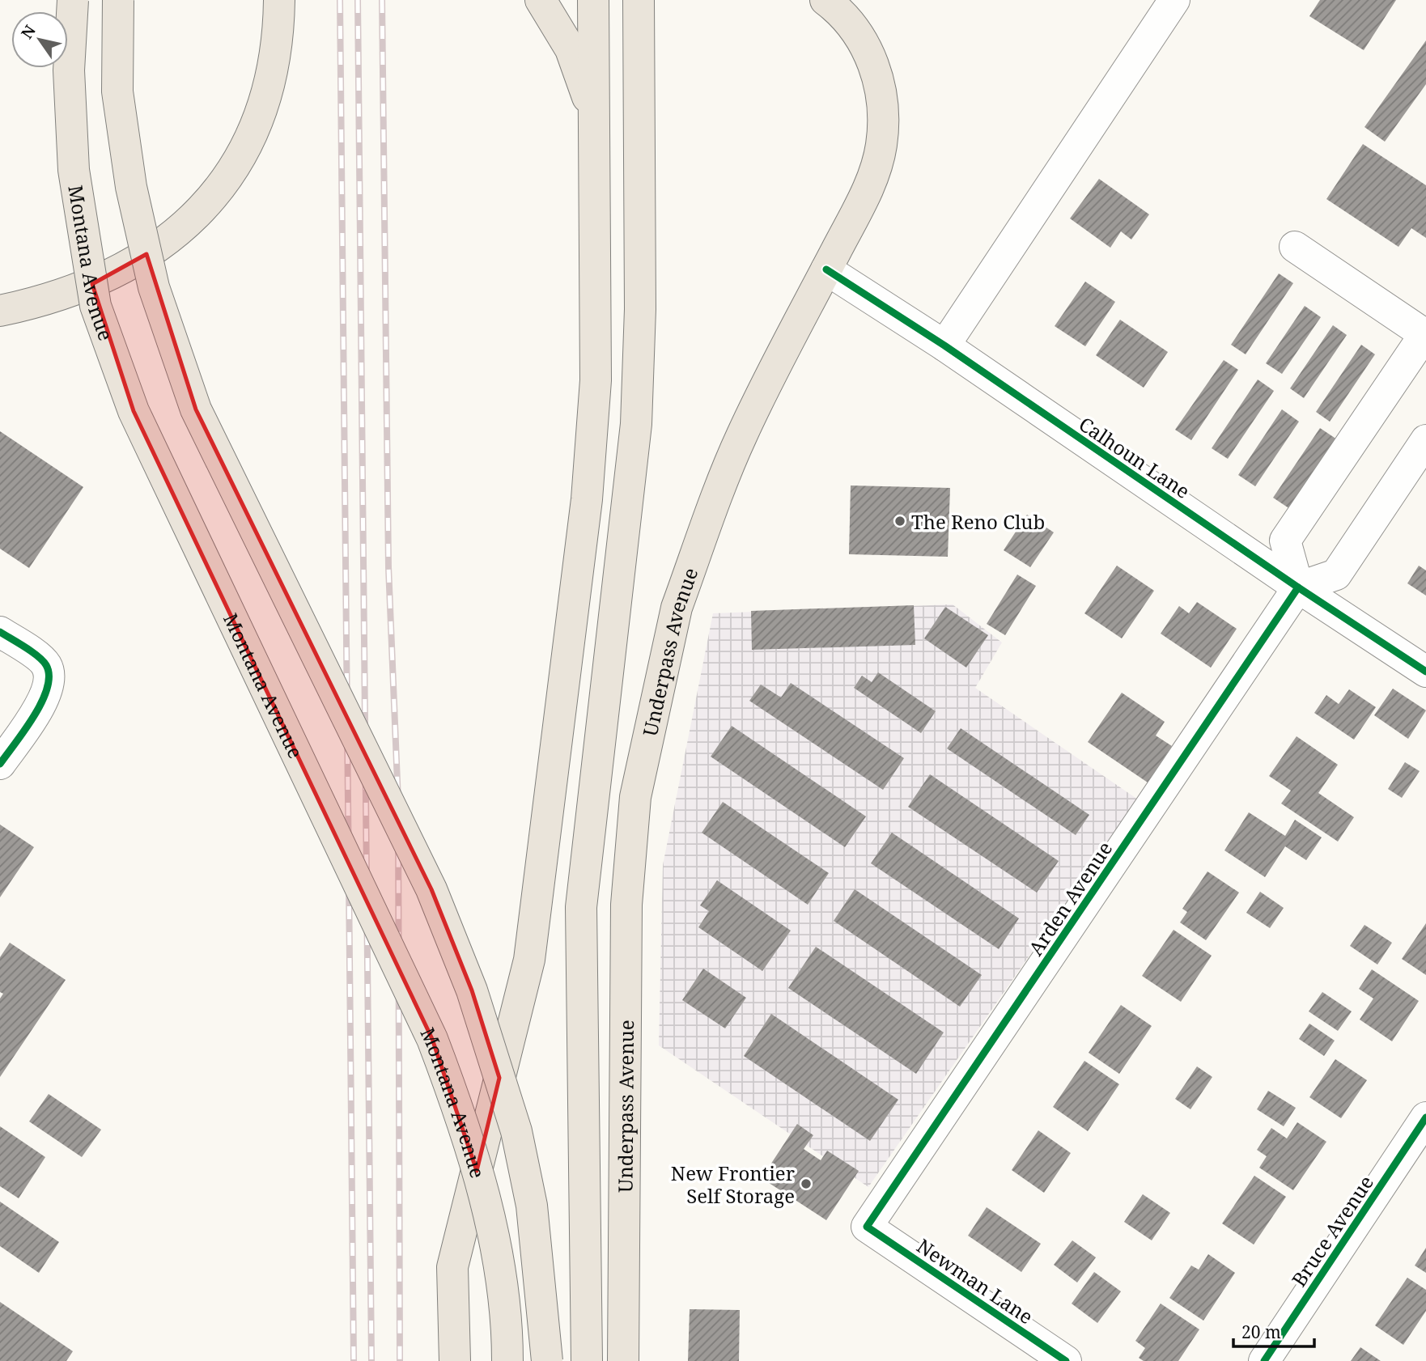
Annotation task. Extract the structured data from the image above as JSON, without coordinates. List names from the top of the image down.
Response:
{
  "streets": {
    "main road": ["Montana Avenue", "Underpass Avenue"],
    "street": [
      "Calhoun Lane",
      "Arden Avenue",
      "Bruce Avenue",
      "Newman Lane"
    ]
  },
  "crossings": [
    ["Calhoun Lane", "Underpass Avenue"],
    ["Calhoun Lane", "Arden Avenue"],
    ["Arden Avenue", "Newman Lane"]
  ],
  "places": ["The Reno Club", "New Frontier Self Storage"],
  "scale_bar": "20 m",
  "north": "top left"
}
